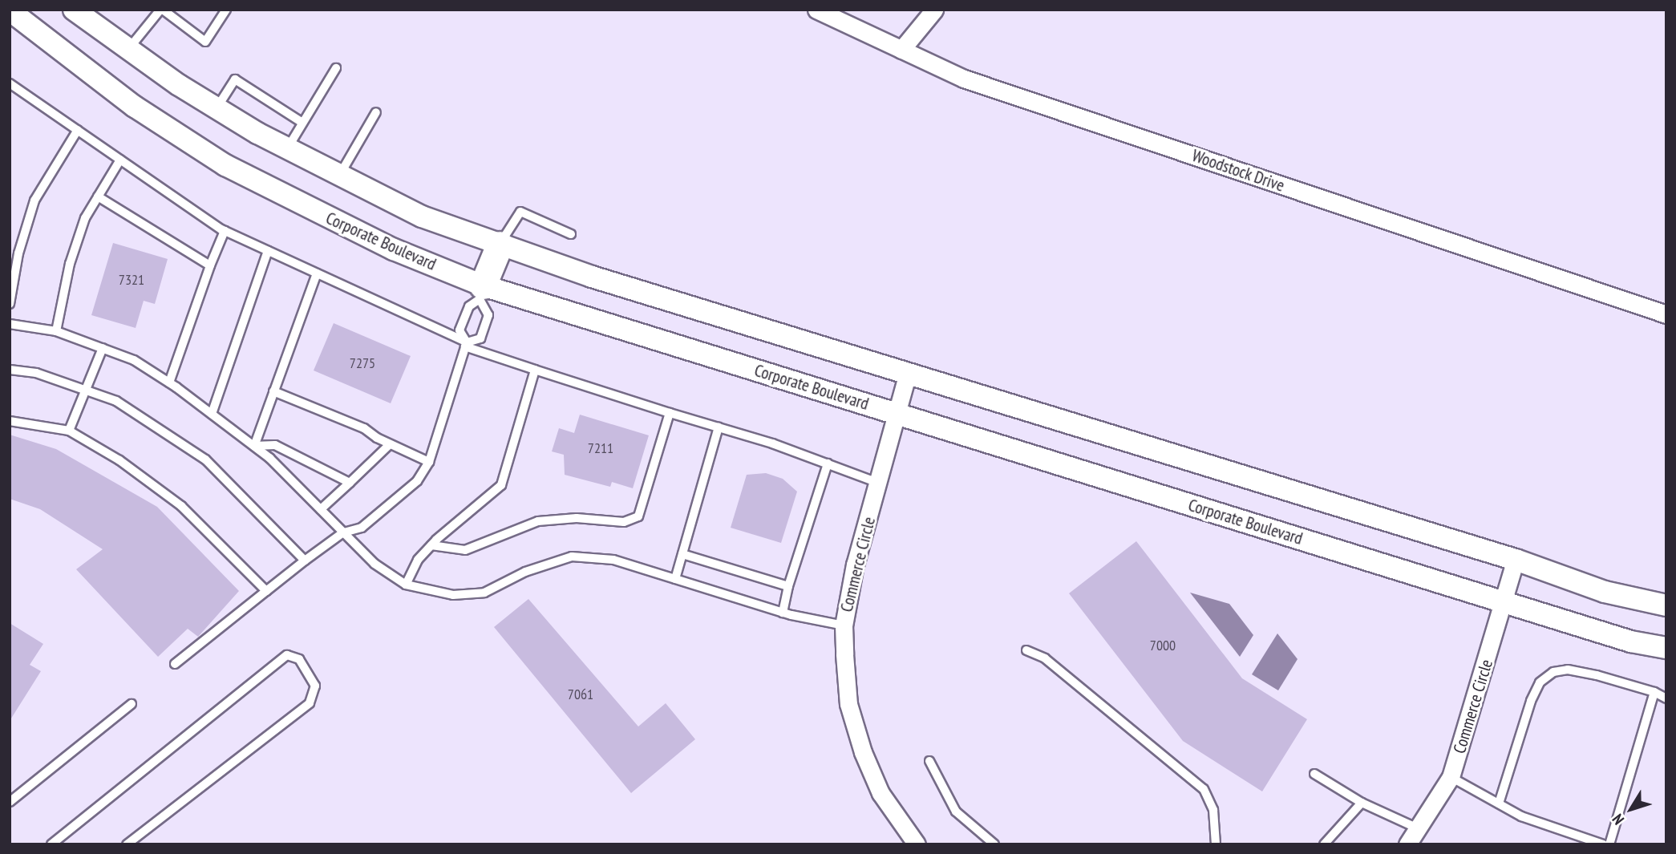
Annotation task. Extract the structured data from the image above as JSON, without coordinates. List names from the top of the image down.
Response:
{
  "streets": {
    "street": ["Woodstock Drive", "Corporate Boulevard", "Commerce Circle"]
  },
  "crossings": [
    ["Corporate Boulevard", "Commerce Circle"]
  ],
  "house_numbers": [
    "7321",
    "7275",
    "7211",
    "7000",
    "7061"
  ],
  "north": "bottom left"
}
